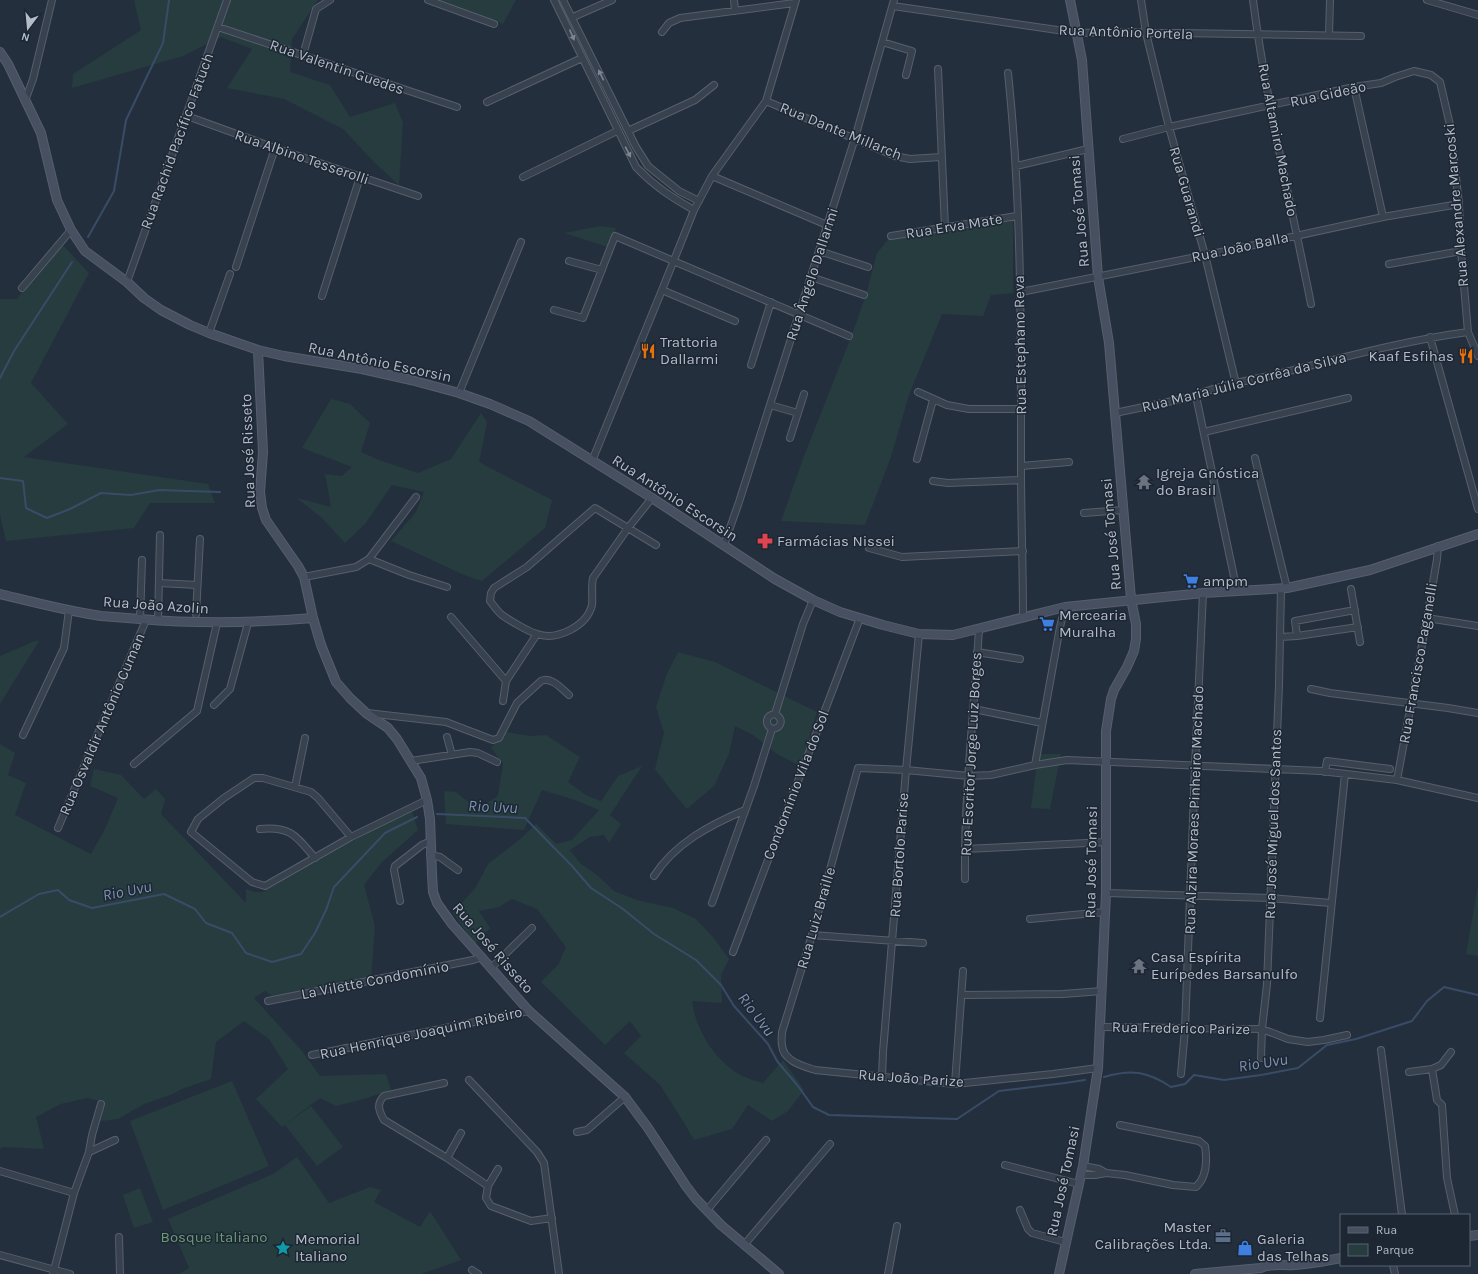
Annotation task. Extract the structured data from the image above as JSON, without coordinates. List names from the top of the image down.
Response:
{
  "streets": {
    "main road": [
      "Rua José Tomasi",
      "Rua Antônio Escorsin",
      "Rua José Risseto",
      "Rua João Azolin"
    ],
    "street": [
      "Rua Antônio Portela",
      "Rua Valentin Guedes",
      "Rua Gideão",
      "Rua Dante Millarch",
      "Rua Altamiro Machado",
      "Rua Rachid Pacífico Fatuch",
      "Rua Albino Tesserolli",
      "Rua Guarandi",
      "Rua Alexandre Marcoski",
      "Rua Erva Mate",
      "Rua João Balla",
      "Rua Ângelo Dallarmi",
      "Rua Estephano Reva",
      "Rua Maria Júlia Corrêa da Silva",
      "Rua Francisco Paganelli",
      "Rua Osvaldir Antônio Cuman",
      "Rua Escritor Jorge Luiz Borges",
      "Condomínio Vila do Sol",
      "Rua Alzira Moraes Pinheiro Machado",
      "Rua José Miguel dos Santos",
      "Rua Bortolo Parise",
      "Rua Luiz Braille",
      "La Vilette Condomínio",
      "Rua Frederico Parize",
      "Rua Henrique Joaquim Ribeiro",
      "Rua João Parize"
    ]
  },
  "crossings": [
    ["Rua Antônio Portela", "Rua Altamiro Machado"],
    ["Rua Antônio Portela", "Rua Guarandi"],
    ["Rua Antônio Portela", "Rua José Tomasi"],
    ["Rua Antônio Portela", "Rua Ângelo Dallarmi"],
    ["Rua Valentin Guedes", "Rua Rachid Pacífico Fatuch"],
    ["Rua Gideão", "Rua Altamiro Machado"],
    ["Rua Gideão", "Rua Guarandi"],
    ["Rua Gideão", "Rua Alexandre Marcoski"],
    ["Rua Dante Millarch", "Rua Ângelo Dallarmi"],
    ["Rua Altamiro Machado", "Rua João Balla"],
    ["Rua Rachid Pacífico Fatuch", "Rua Albino Tesserolli"],
    ["Rua Rachid Pacífico Fatuch", "Rua Antônio Escorsin"],
    ["Rua Guarandi", "Rua João Balla"],
    ["Rua Guarandi", "Rua Maria Júlia Corrêa da Silva"],
    ["Rua Alexandre Marcoski", "Rua João Balla"],
    ["Rua Alexandre Marcoski", "Rua Maria Júlia Corrêa da Silva"],
    ["Rua José Tomasi", "Rua João Balla"],
    ["Rua José Tomasi", "Rua Antônio Escorsin"],
    ["Rua José Tomasi", "Rua Maria Júlia Corrêa da Silva"],
    ["Rua José Tomasi", "Rua Frederico Parize"],
    ["Rua José Tomasi", "Rua João Parize"],
    ["Rua Erva Mate", "Rua Estephano Reva"],
    ["Rua João Balla", "Rua Estephano Reva"],
    ["Rua Ângelo Dallarmi", "Rua Antônio Escorsin"],
    ["Rua Estephano Reva", "Rua Antônio Escorsin"],
    ["Rua Antônio Escorsin", "Rua José Risseto"],
    ["Rua Antônio Escorsin", "Rua Francisco Paganelli"],
    ["Rua Antônio Escorsin", "Rua Escritor Jorge Luiz Borges"],
    ["Rua Antônio Escorsin", "Condomínio Vila do Sol"],
    ["Rua Antônio Escorsin", "Rua Alzira Moraes Pinheiro Machado"],
    ["Rua Antônio Escorsin", "Rua José Miguel dos Santos"],
    ["Rua Antônio Escorsin", "Rua Bortolo Parise"],
    ["Rua José Risseto", "Rua João Azolin"],
    ["Rua José Risseto", "La Vilette Condomínio"],
    ["Rua José Risseto", "Rua Henrique Joaquim Ribeiro"],
    ["Rua João Azolin", "Rua Osvaldir Antônio Cuman"],
    ["Rua Alzira Moraes Pinheiro Machado", "Rua Frederico Parize"],
    ["Rua José Miguel dos Santos", "Rua Frederico Parize"],
    ["Rua Bortolo Parise", "Rua Luiz Braille"],
    ["Rua Bortolo Parise", "Rua João Parize"],
    ["Rua Luiz Braille", "Rua João Parize"]
  ],
  "water": ["Rio Uvu"],
  "parks": ["Bosque Italiano"],
  "places": {
    "restaurant": ["Trattoria Dallarmi", "Kaaf Esfihas"],
    "temple": ["Igreja Gnóstica do Brasil", "Casa Espírita Eurípedes Barsanulfo"],
    "pharmacy": ["Farmácias Nissei"],
    "supermarket": ["ampm", "Mercearia Muralha"],
    "office": ["Master Calibrações Ltda."],
    "place": ["Memorial Italiano"],
    "shop": ["Galeria das Telhas"]
  },
  "legend": ["Rua", "Parque"],
  "north": "bottom"
}
